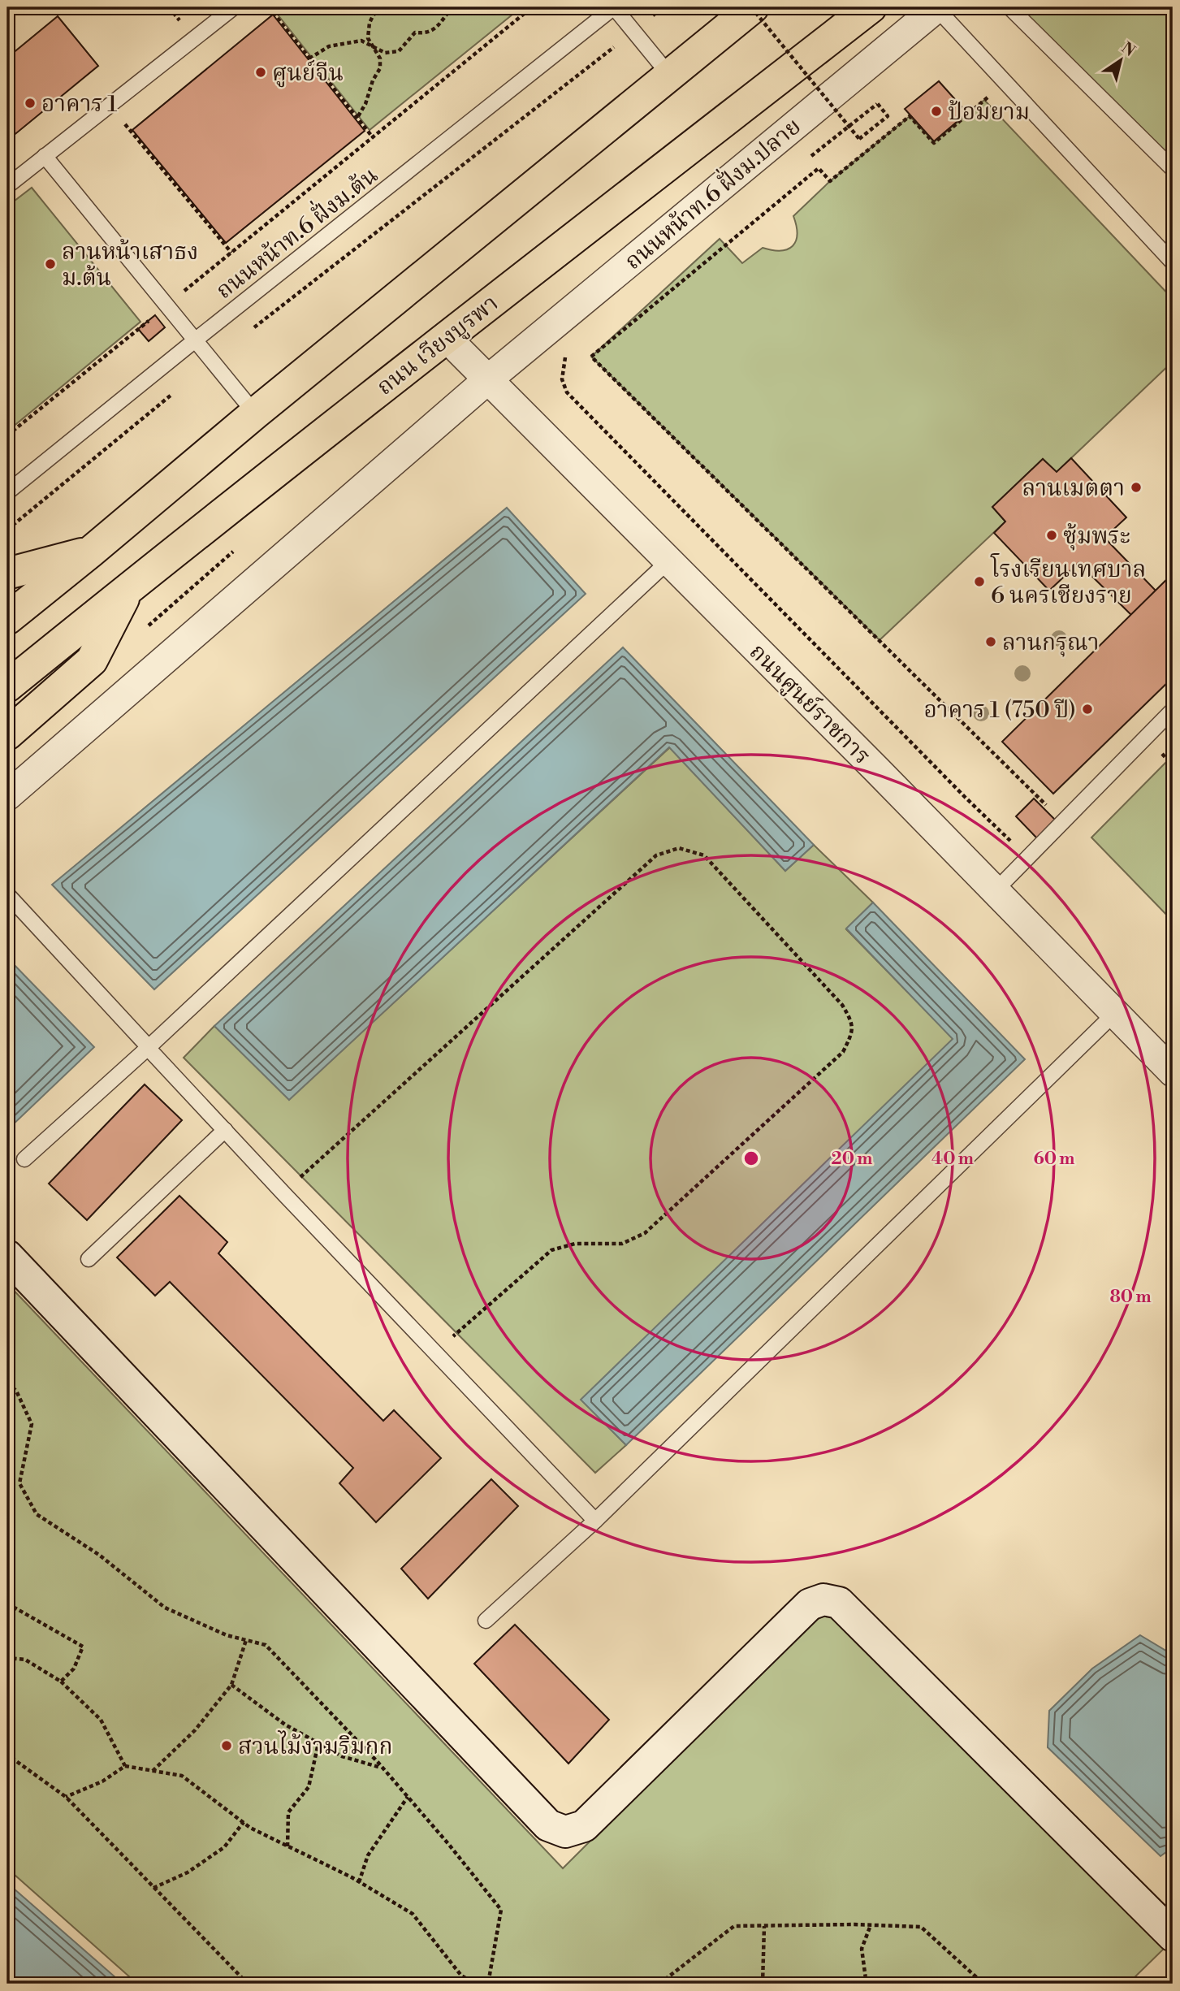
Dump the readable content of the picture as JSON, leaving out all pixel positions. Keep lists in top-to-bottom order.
{
  "streets": {
    "main road": ["ถนน เวียงบูรพา"],
    "street": ["ถนนหน้าท.6 ฝั่งม.ปลาย", "ถนนศูนย์ราชการ"],
    "lane": ["ถนนหน้าท.6 ฝั่งม.ต้น"]
  },
  "crossings": [
    ["ถนนหน้าท.6 ฝั่งม.ปลาย", "ถนนศูนย์ราชการ"],
    ["ถนน เวียงบูรพา", "ถนนศูนย์ราชการ"]
  ],
  "places": [
    "ศูนย์จีน",
    "อาคาร 1",
    "ป้อมยาม",
    "ลานหน้าเสาธง ม.ต้น",
    "ลานเมตตา",
    "ซุ้มพระ",
    "โรงเรียนเทศบาล 6 นครเชียงราย",
    "ลานกรุณา",
    "อาคาร 1 (750 ปี)",
    "สวนไม้งามริมกก"
  ],
  "north": "top right",
  "rings": [
    "20 m",
    "40 m",
    "60 m",
    "80 m"
  ]
}
